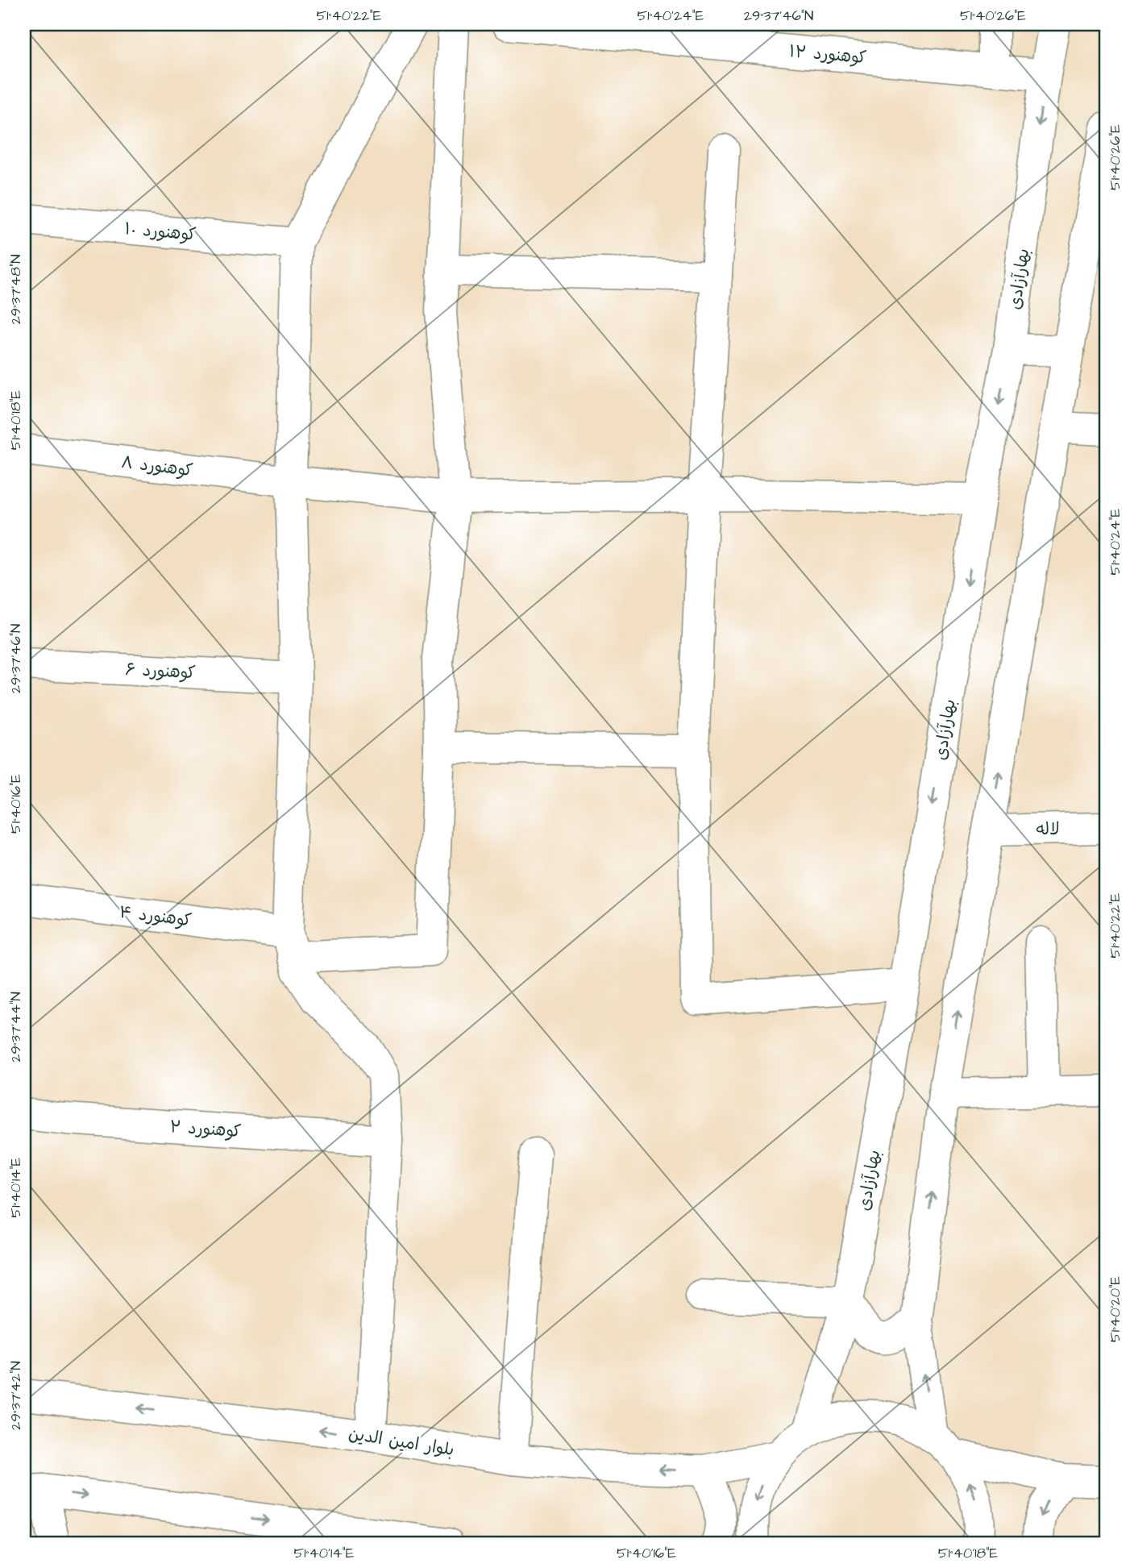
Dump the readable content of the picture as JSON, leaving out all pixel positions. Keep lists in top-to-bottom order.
{
  "streets": {
    "street": [
      "کوهنورد ۱۲",
      "کوهنورد ۱۰",
      "بهارآزادی",
      "کوهنورد ۸",
      "کوهنورد ۶",
      "لاله",
      "کوهنورد ۴",
      "کوهنورد ۲",
      "بلوار امین الدین"
    ]
  },
  "crossings": [
    ["کوهنورد ۱۲", "بهارآزادی"],
    ["بهارآزادی", "کوهنورد ۸"]
  ],
  "coordinates": [
    "51°40'22\"E",
    "51°40'24\"E",
    "29°37'46\"N",
    "51°40'26\"E",
    "29°37'48\"N",
    "51°40'18\"E",
    "51°40'16\"E",
    "29°37'44\"N",
    "51°40'14\"E",
    "51°40'20\"E",
    "29°37'42\"N"
  ]
}
